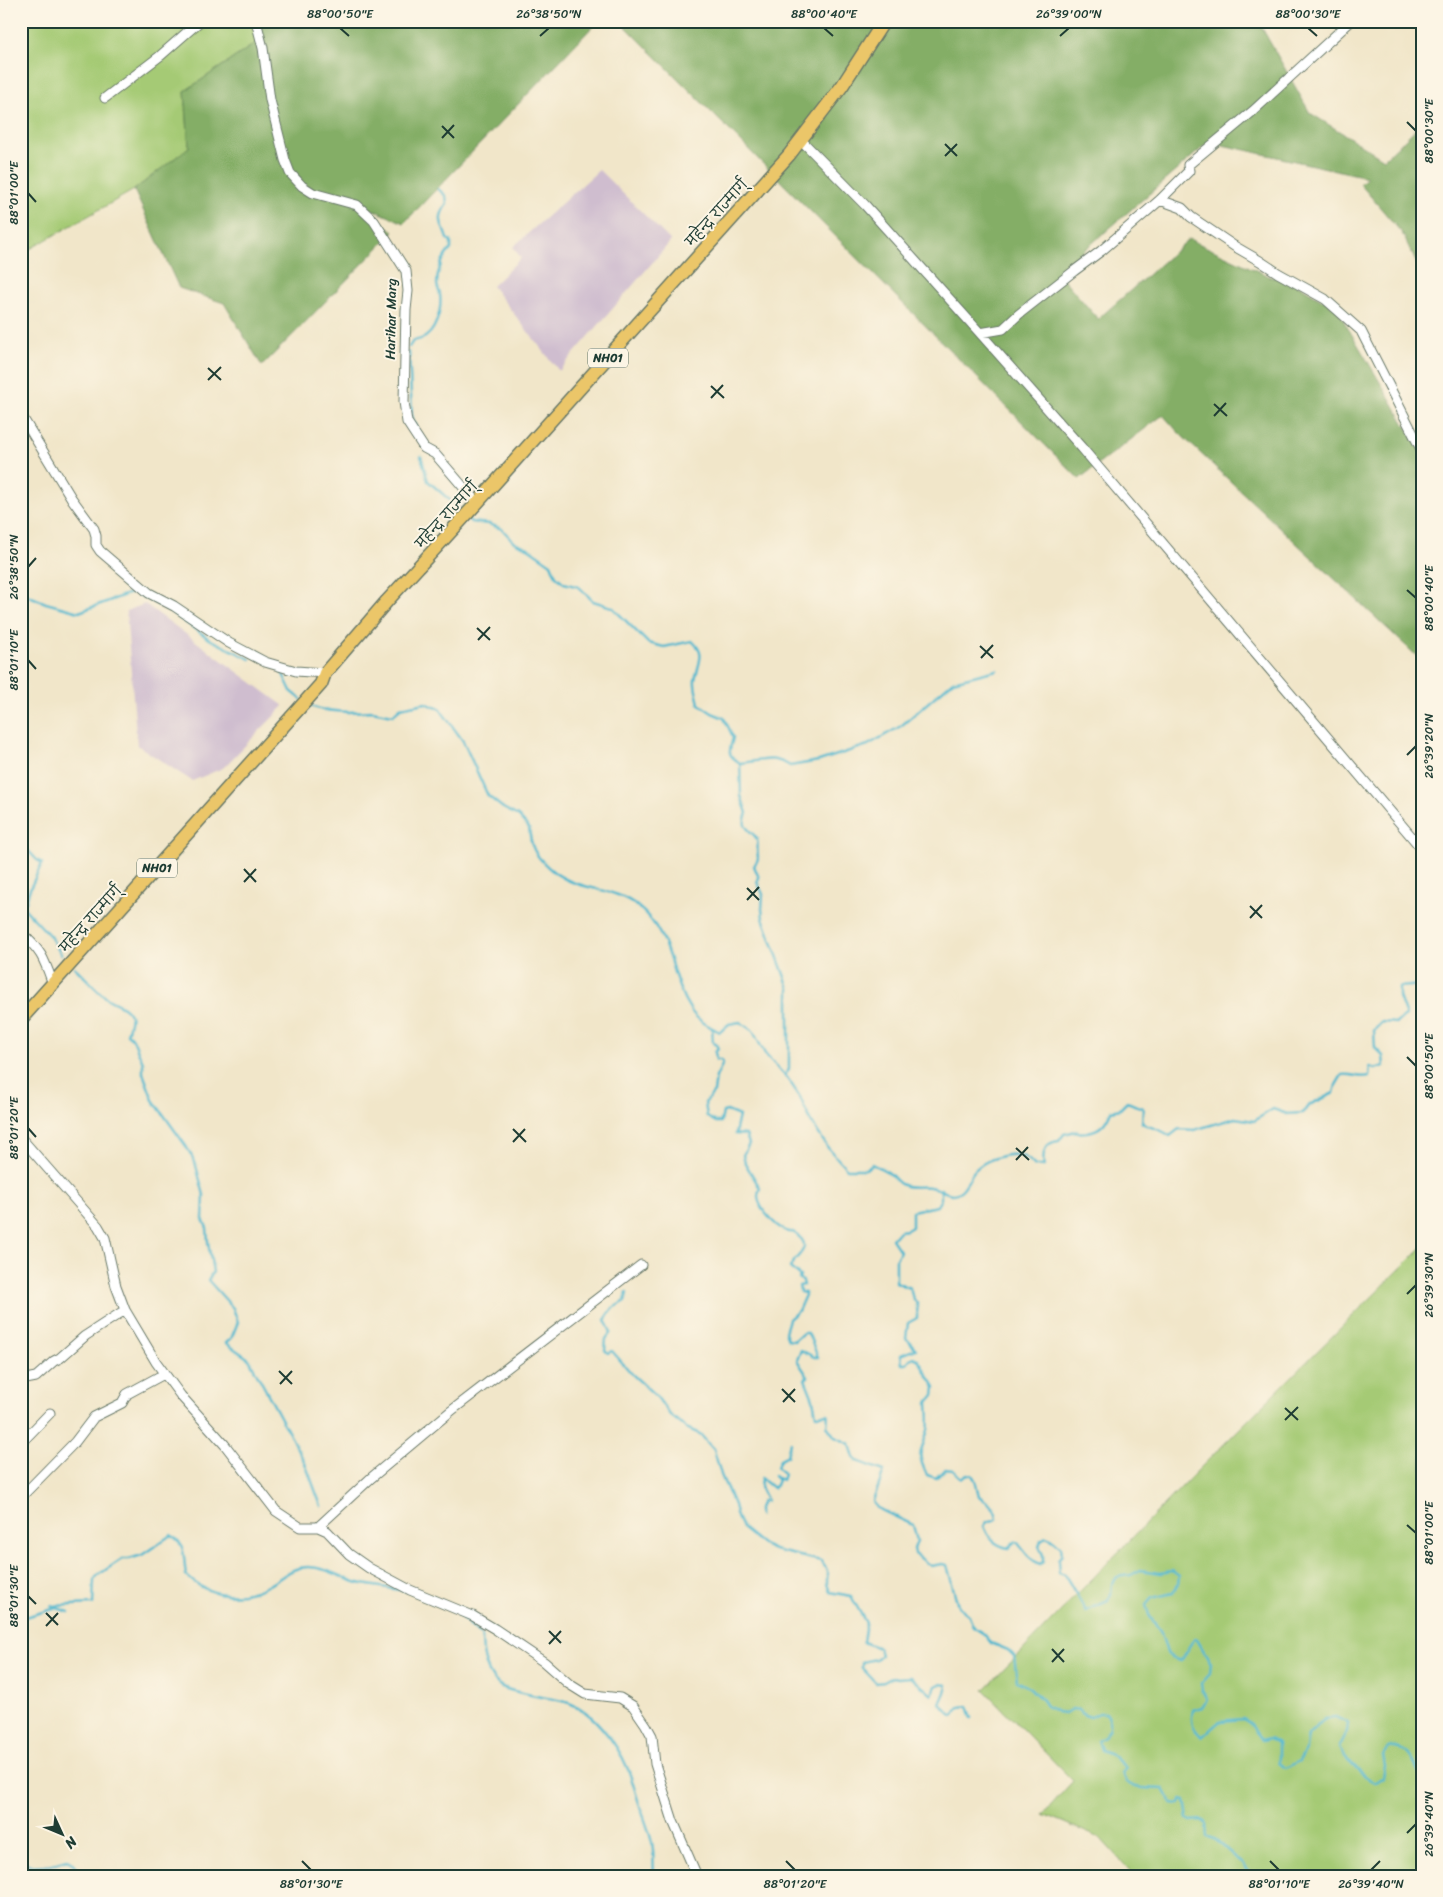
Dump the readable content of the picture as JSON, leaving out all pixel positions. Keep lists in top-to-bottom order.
{
  "streets": {
    "highway": ["महेन्द्र राज्मार्ग्", "NH01"],
    "street": ["Harihar Marg"]
  },
  "crossings": [
    ["महेन्द्र राज्मार्ग्", "Harihar Marg"]
  ],
  "north": "bottom right",
  "coordinates": [
    "88°00'50\"E",
    "26°38'50\"N",
    "88°00'40\"E",
    "26°39'00\"N",
    "88°00'30\"E",
    "88°01'00\"E",
    "88°01'10\"E",
    "26°39'20\"N",
    "88°01'20\"E",
    "26°39'30\"N",
    "88°01'30\"E",
    "26°39'40\"N"
  ]
}
